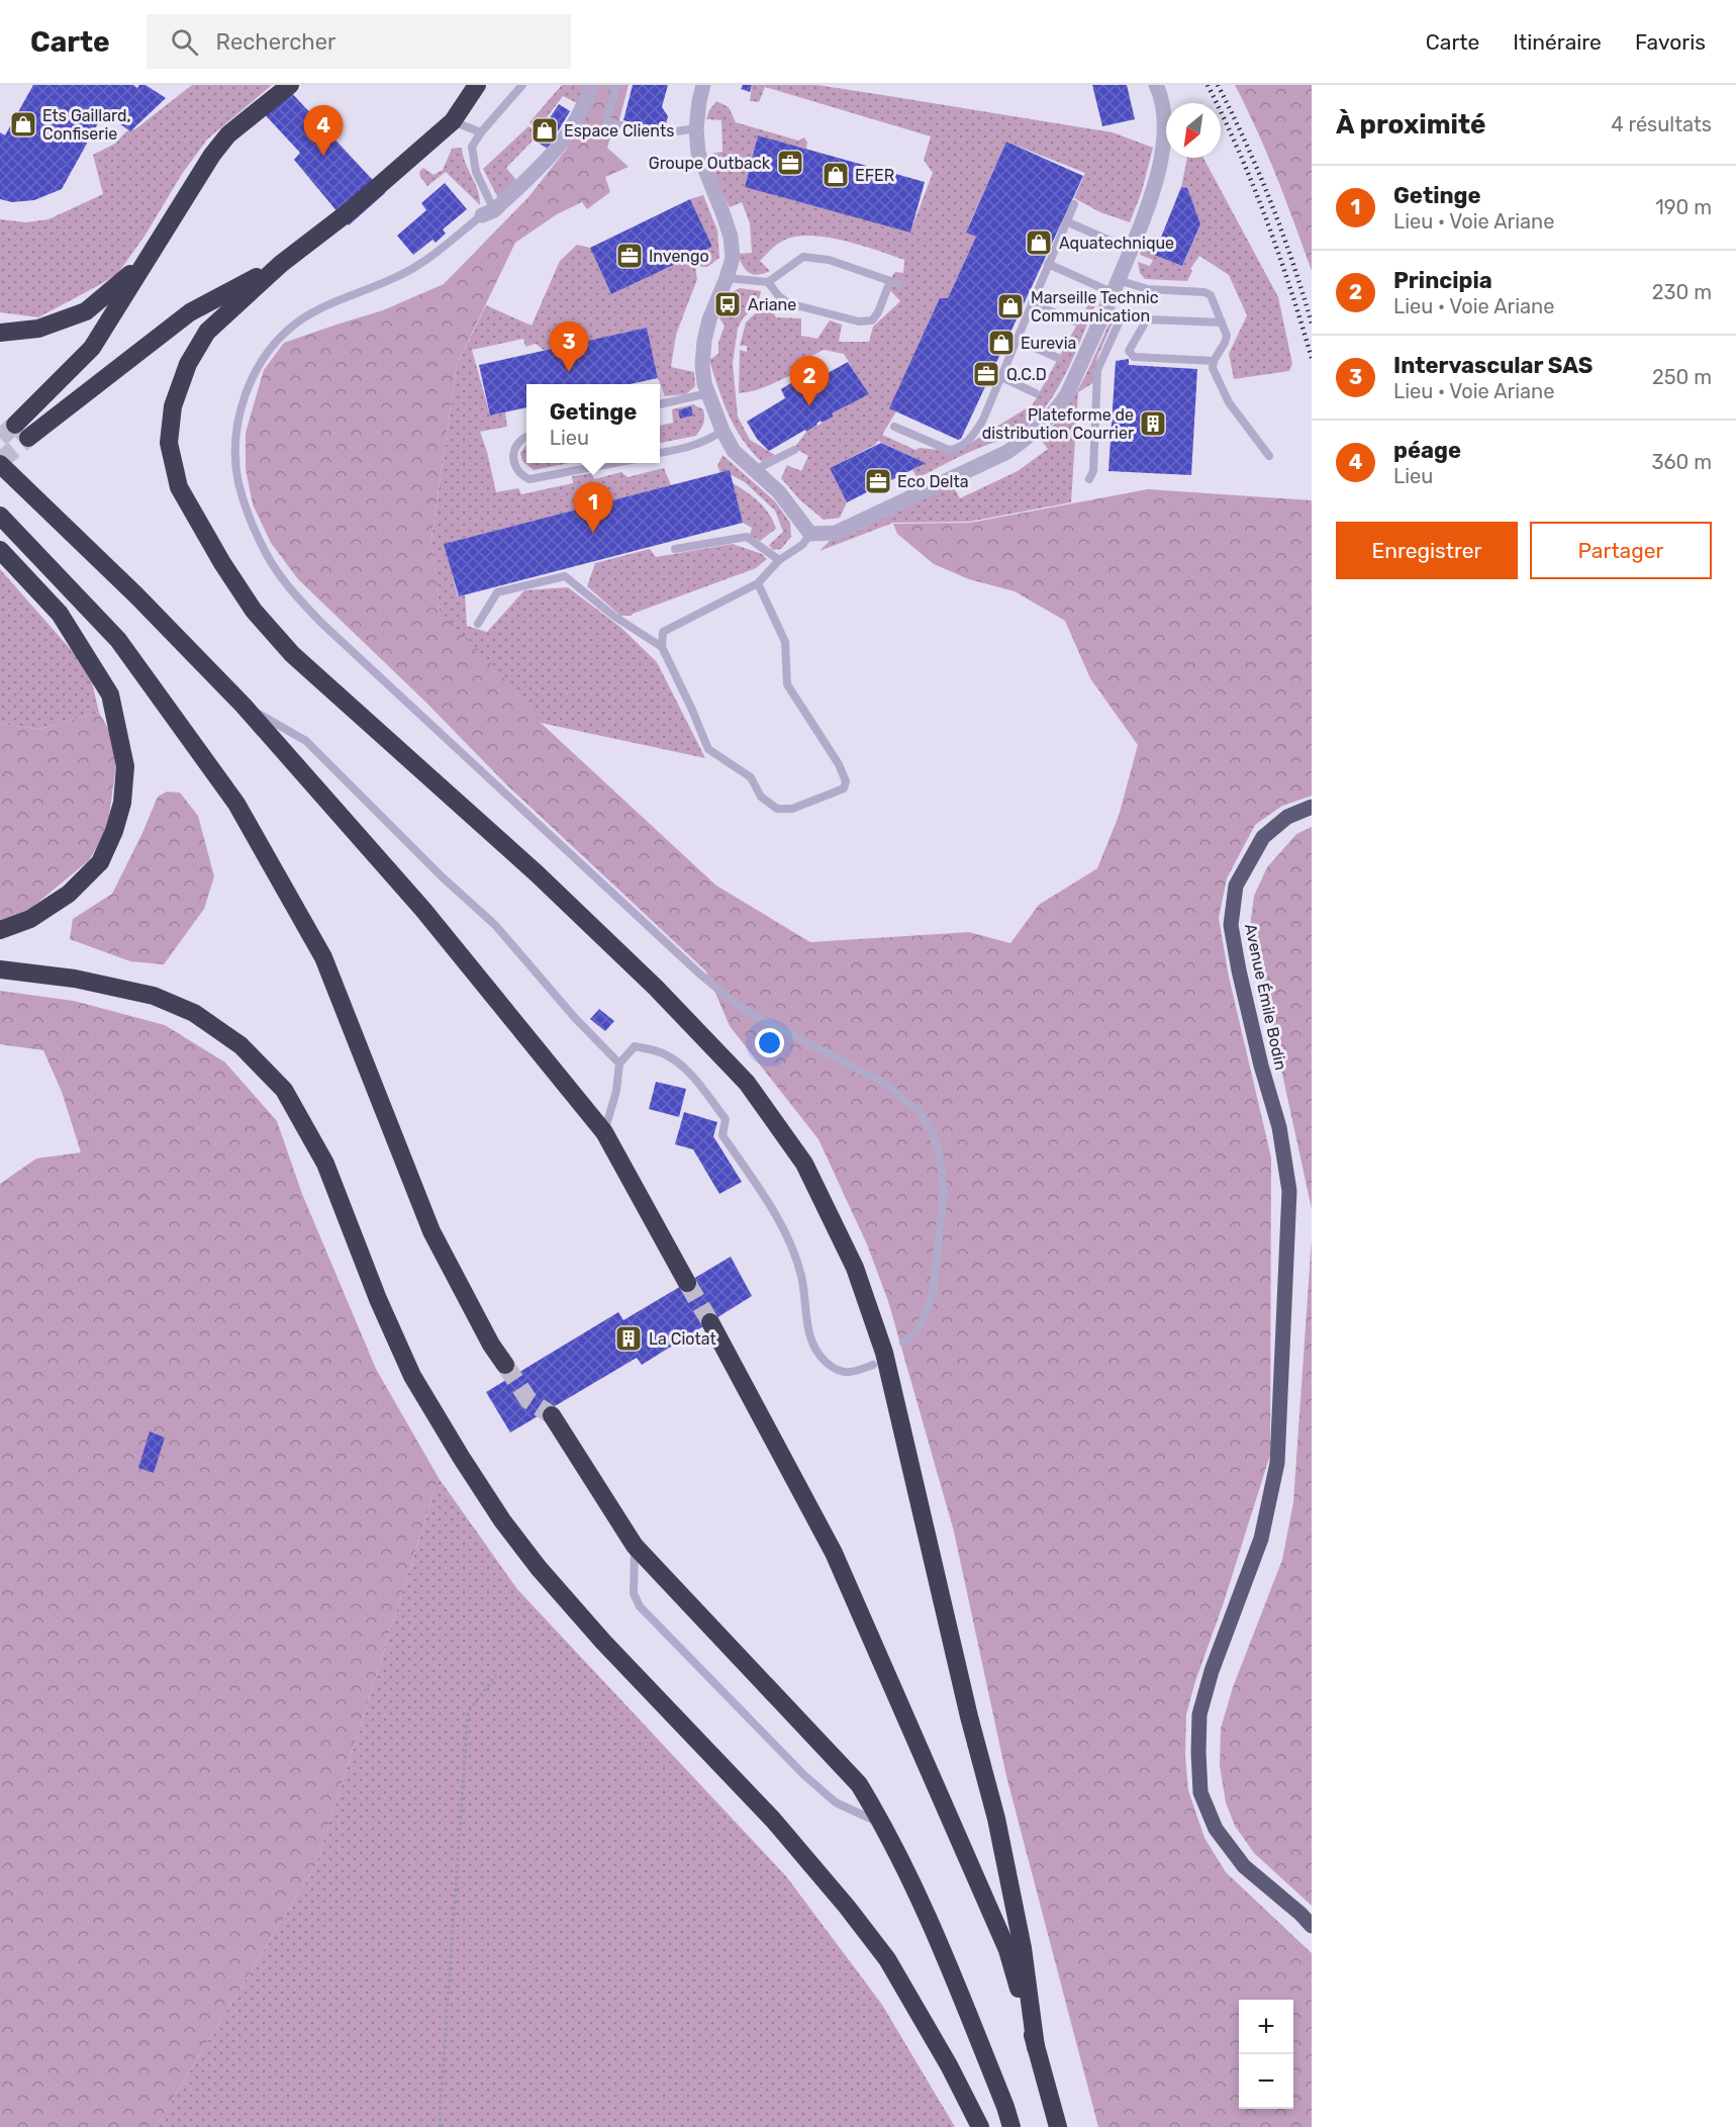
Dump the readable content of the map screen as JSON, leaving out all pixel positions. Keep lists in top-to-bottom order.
{
  "streets": {
    "main road": ["Avenue Émile Bodin"]
  },
  "places": {
    "shop": [
      "Ets Gaillard, Confiserie",
      "Espace Clients",
      "EFER",
      "Aquatechnique",
      "Marseille Technic Communication",
      "Eurevia"
    ],
    "office": [
      "Groupe Outback",
      "Invengo",
      "Q.C.D",
      "Eco Delta"
    ],
    "bus stop": ["Ariane"],
    "building": ["Plateforme de distribution Courrier", "La Ciotat"]
  },
  "north": "bottom left",
  "page": {
    "header": "Carte",
    "search": "Rechercher",
    "nav": ["Carte", "Itinéraire", "Favoris"],
    "heading": ["À proximité", "4 résultats"],
    "pins": [
      "4",
      "3",
      "2",
      "1"
    ],
    "list": [
      {
        "mark": "1",
        "name": "Getinge",
        "note": "Lieu · Voie Ariane",
        "value": "190 m"
      },
      {
        "mark": "2",
        "name": "Principia",
        "note": "Lieu · Voie Ariane",
        "value": "230 m"
      },
      {
        "mark": "3",
        "name": "Intervascular SAS",
        "note": "Lieu · Voie Ariane",
        "value": "250 m"
      },
      {
        "mark": "4",
        "name": "péage",
        "note": "Lieu",
        "value": "360 m"
      }
    ],
    "popup": ["Getinge", "Lieu"],
    "buttons": ["Enregistrer", "Partager"],
    "map_buttons": ["+", "−"]
  }
}
